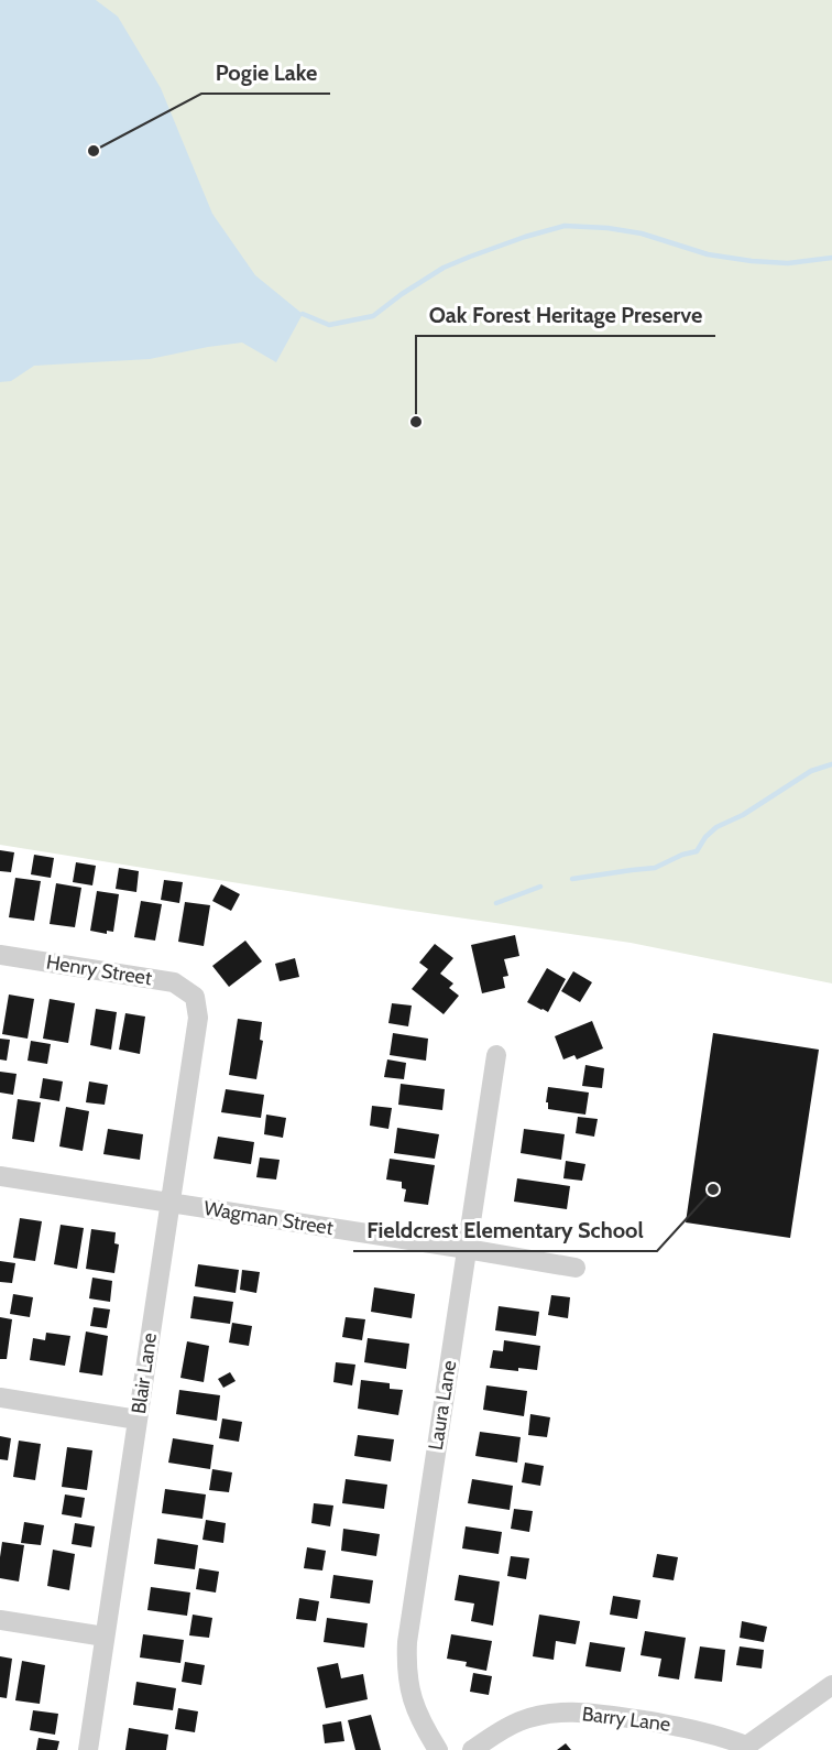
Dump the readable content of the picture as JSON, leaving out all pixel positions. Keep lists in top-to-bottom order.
{
  "streets": {
    "street": [
      "Henry Street",
      "Wagman Street",
      "Blair Lane",
      "Laura Lane",
      "Barry Lane"
    ]
  },
  "crossings": [
    ["Henry Street", "Blair Lane"],
    ["Wagman Street", "Blair Lane"],
    ["Wagman Street", "Laura Lane"]
  ],
  "places": ["Pogie Lake", "Oak Forest Heritage Preserve", "Fieldcrest Elementary School"]
}
